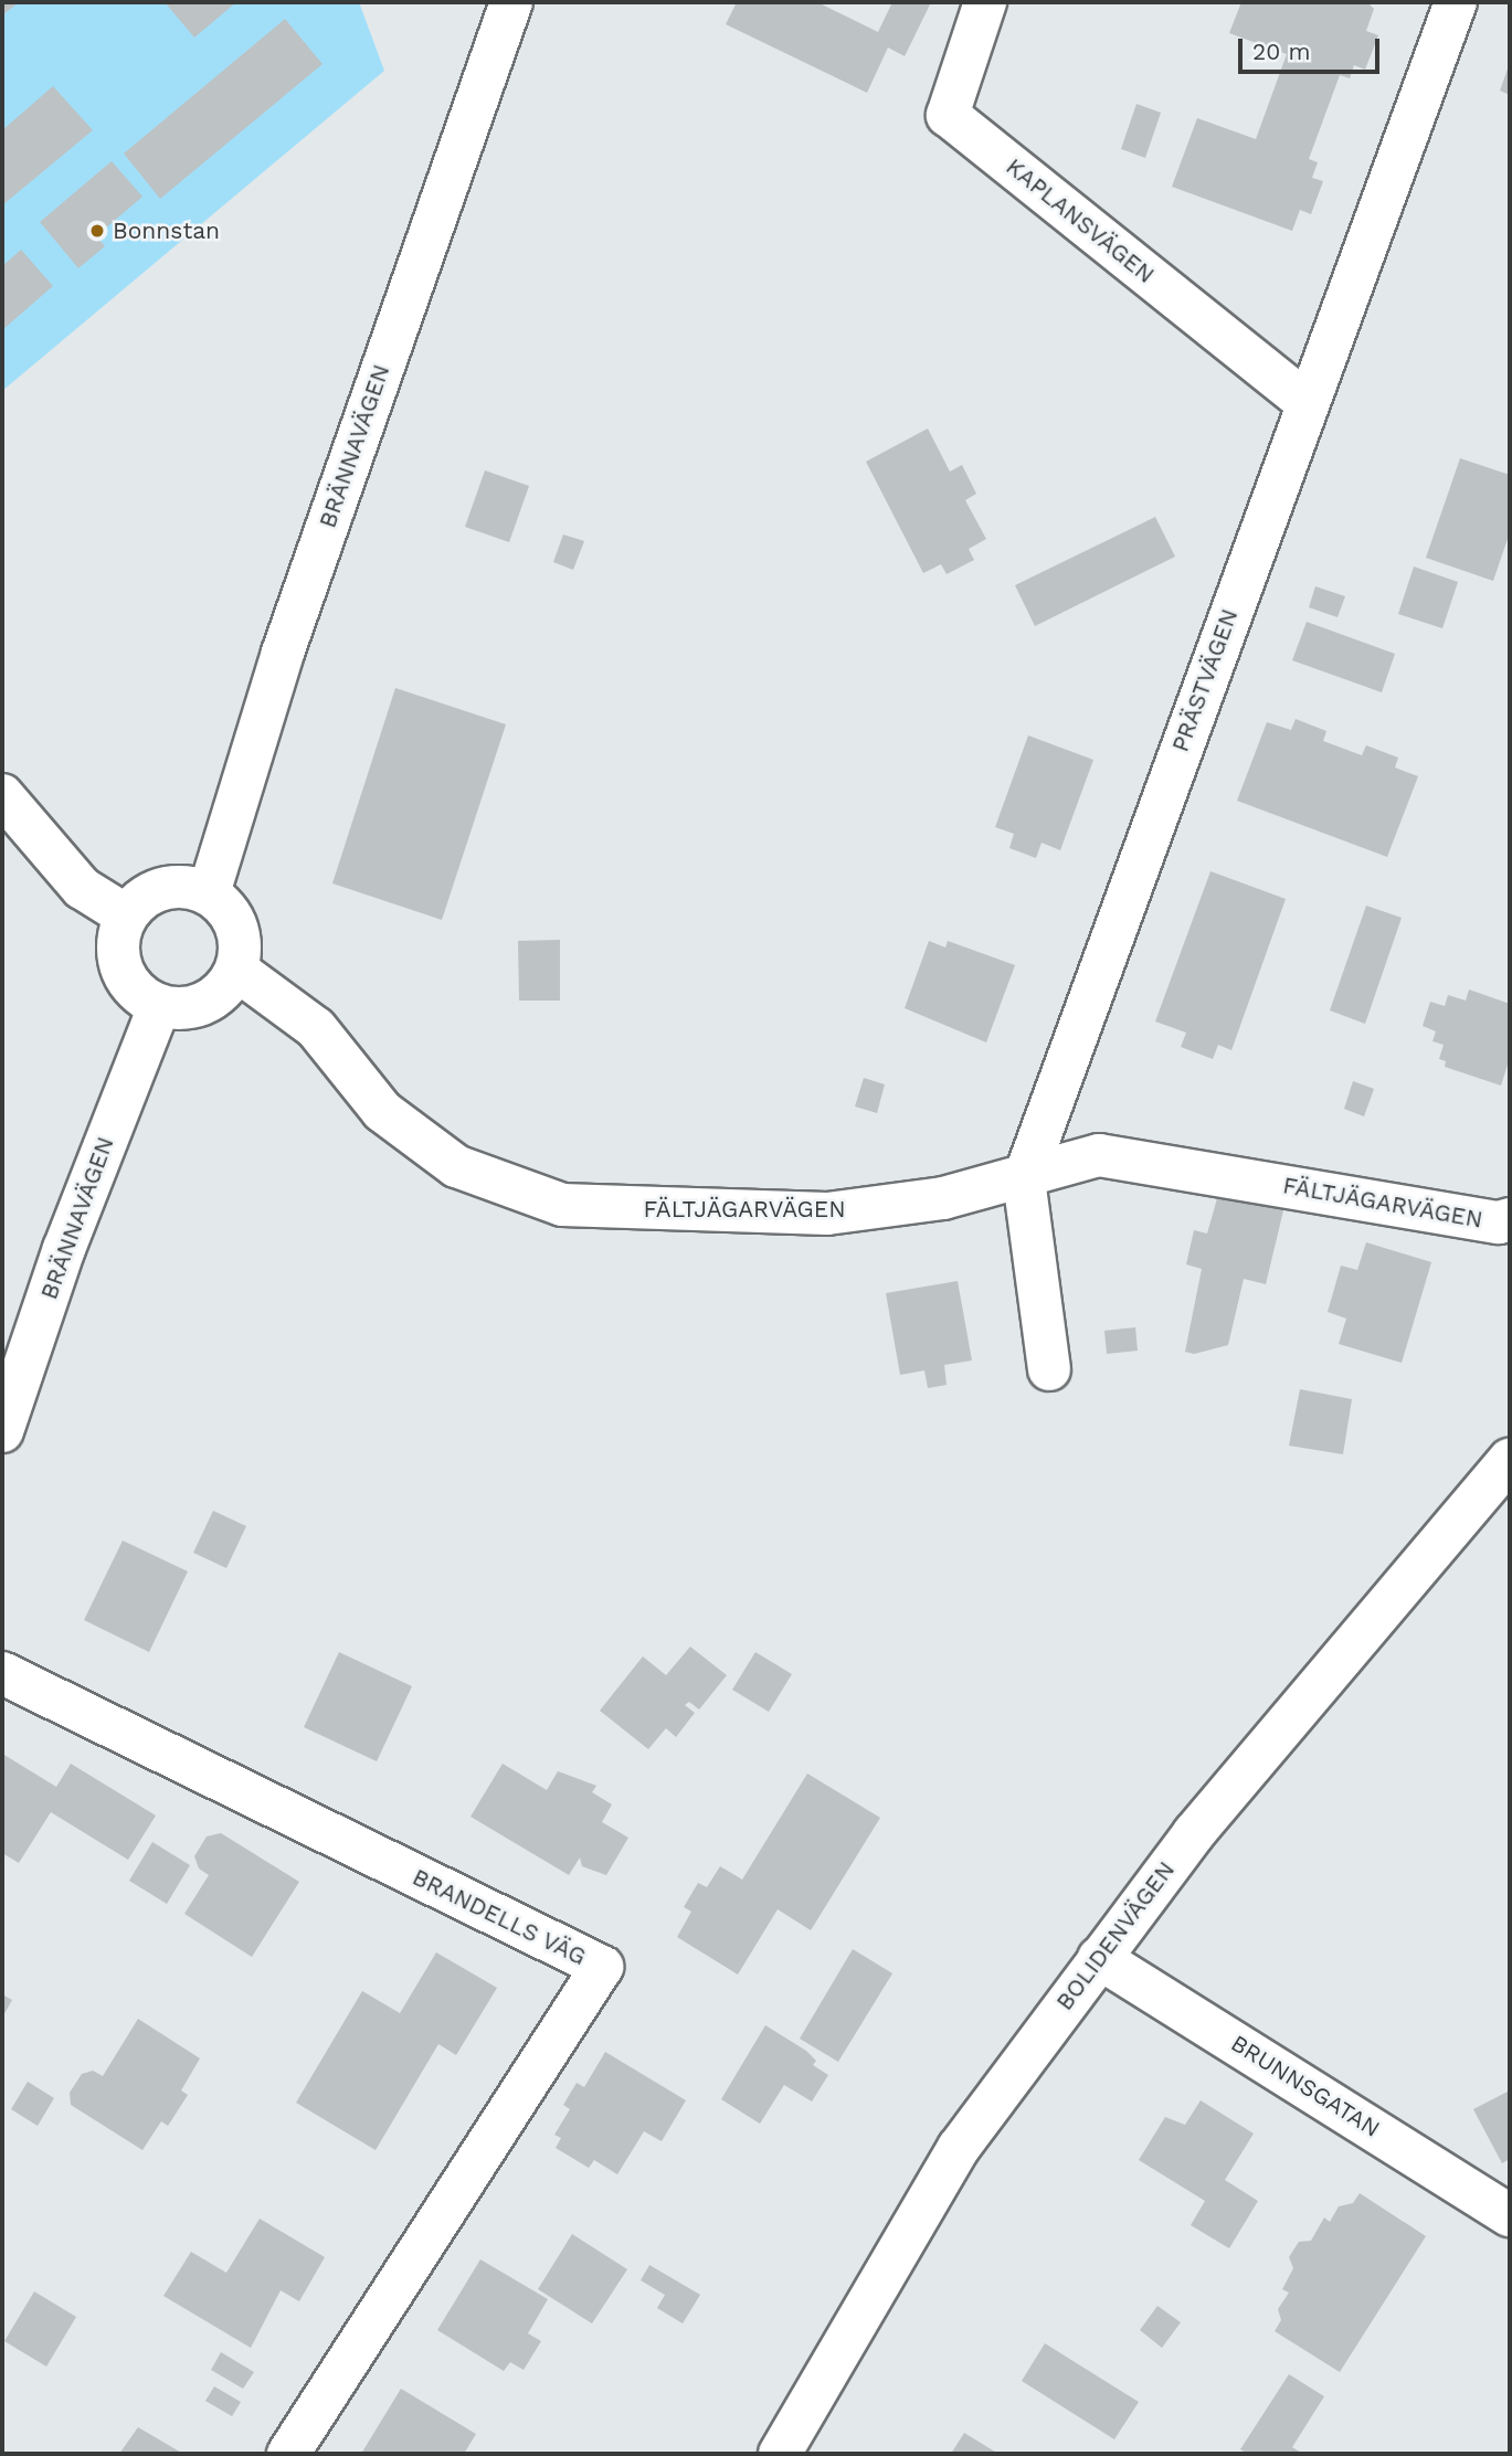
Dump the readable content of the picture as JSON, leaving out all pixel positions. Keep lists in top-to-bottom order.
{
  "streets": {
    "street": [
      "KAPLANSVÄGEN",
      "BRÄNNAVÄGEN",
      "PRÄSTVÄGEN",
      "FÄLTJÄGARVÄGEN",
      "BRANDELLS VÄG",
      "BOLIDENVÄGEN",
      "BRUNNSGATAN"
    ]
  },
  "crossings": [
    ["KAPLANSVÄGEN", "PRÄSTVÄGEN"],
    ["BRÄNNAVÄGEN", "FÄLTJÄGARVÄGEN"],
    ["PRÄSTVÄGEN", "FÄLTJÄGARVÄGEN"],
    ["BOLIDENVÄGEN", "BRUNNSGATAN"]
  ],
  "places": ["Bonnstan"],
  "scale_bar": "20 m"
}
